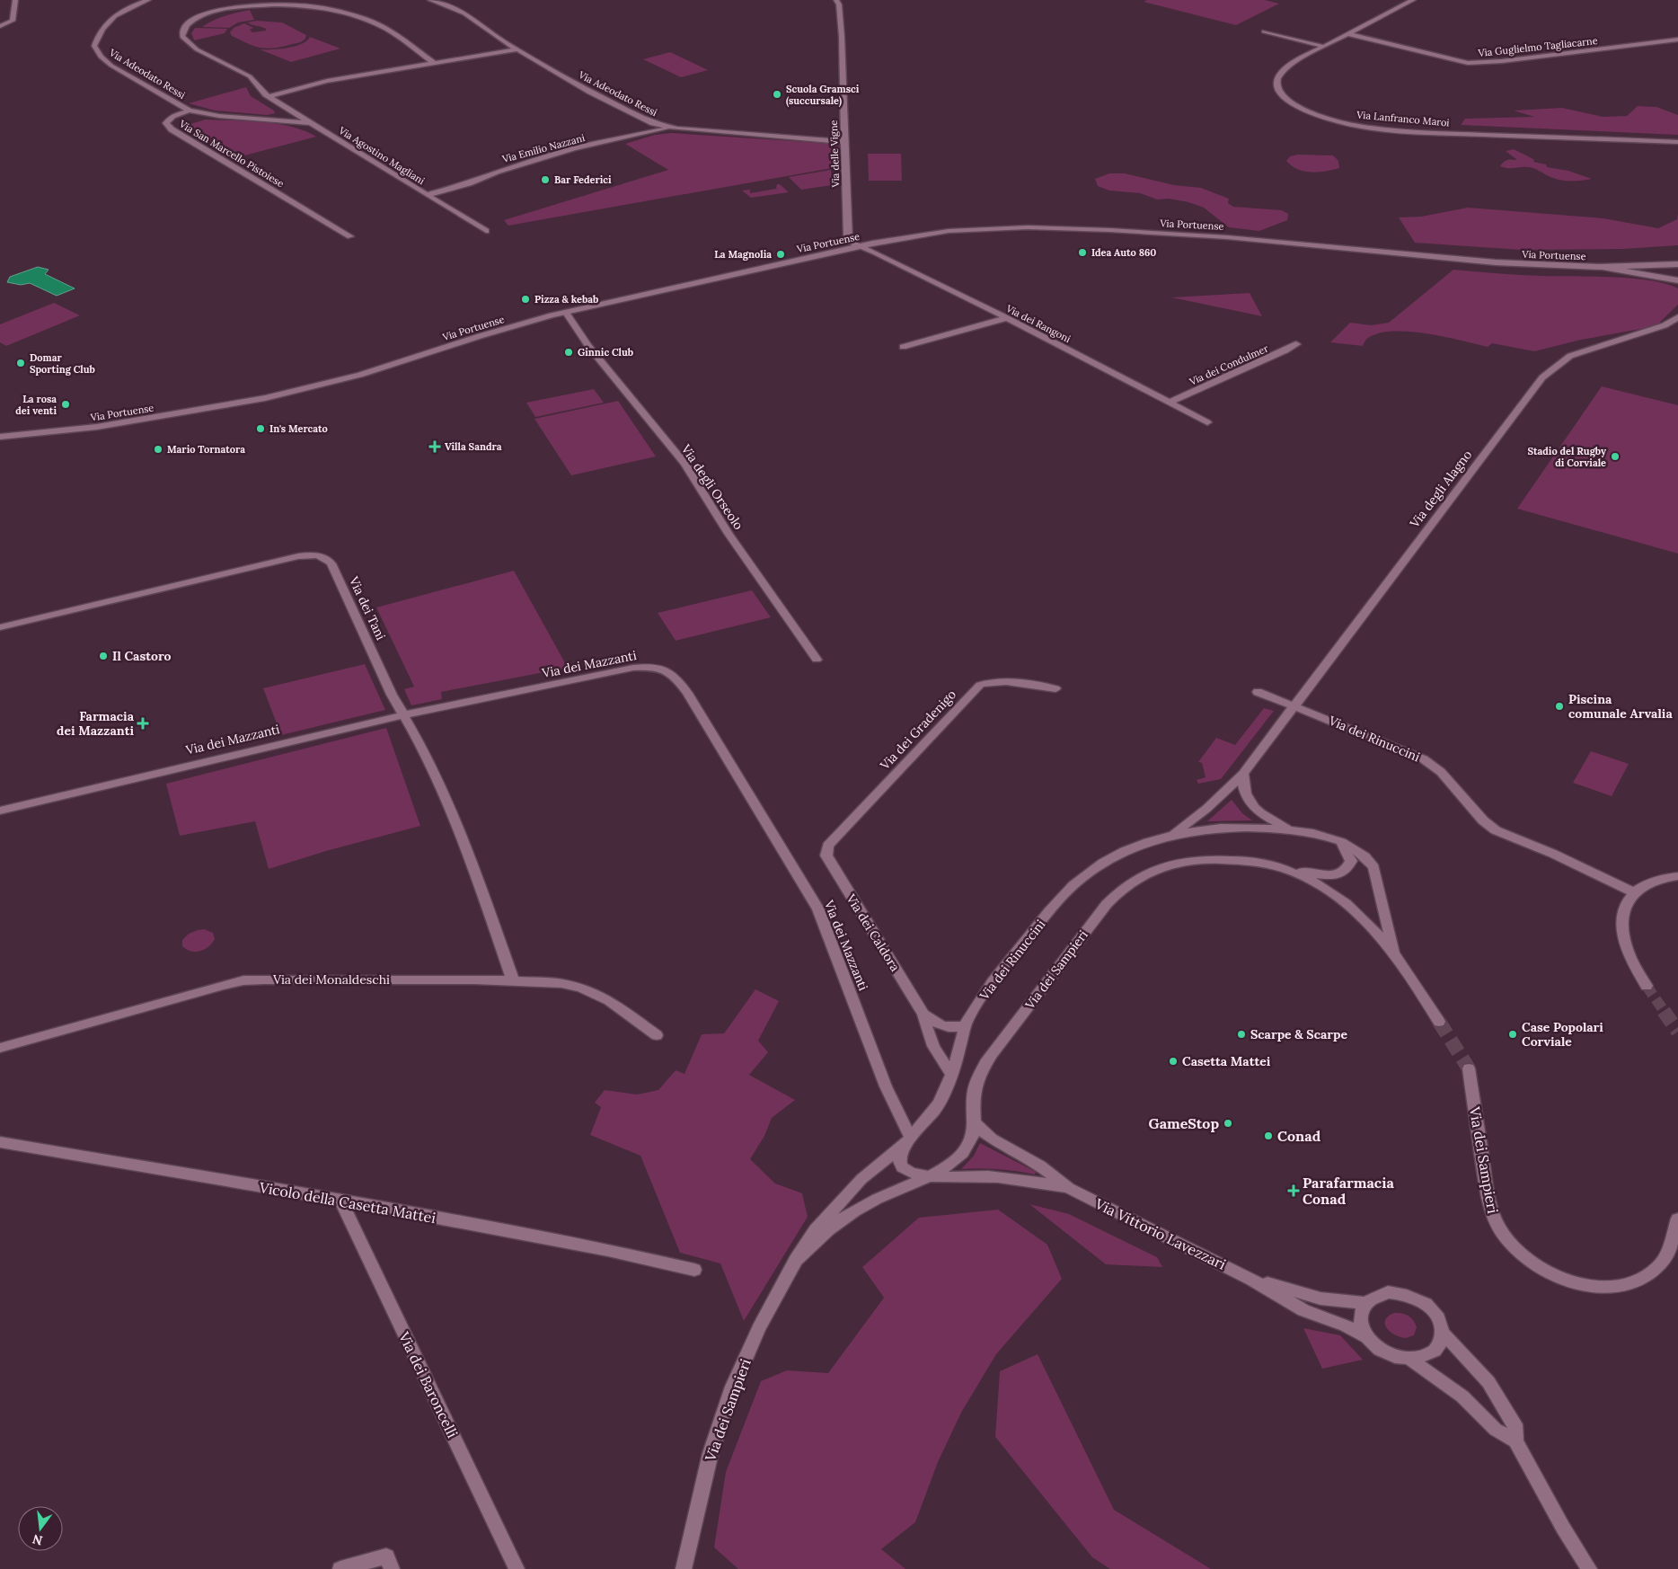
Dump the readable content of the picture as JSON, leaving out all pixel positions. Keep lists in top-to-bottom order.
{
  "streets": {
    "street": [
      "Via Guglielmo Tagliacarne",
      "Via Adeodato Ressi",
      "Via Lanfranco Maroi",
      "Via Emilio Nazzani",
      "Via San Marcello Pistoiese",
      "Via delle Vigne",
      "Via Agostino Magliani",
      "Via Portuense",
      "Via dei Rangoni",
      "Via dei Condulmer",
      "Via degli Orseolo",
      "Via degli Alagno",
      "Via dei Tani",
      "Via dei Mazzanti",
      "Via dei Gradenigo",
      "Via dei Rinuccini",
      "Via dei Caldora",
      "Via dei Sampieri",
      "Via dei Monaldeschi",
      "Vicolo della Casetta Mattei",
      "Via Vittorio Lavezzari",
      "Via dei Baroncelli"
    ]
  },
  "crossings": [
    ["Via Guglielmo Tagliacarne", "Via Lanfranco Maroi"],
    ["Via Adeodato Ressi", "Via Emilio Nazzani"],
    ["Via Adeodato Ressi", "Via San Marcello Pistoiese"],
    ["Via Adeodato Ressi", "Via delle Vigne"],
    ["Via Emilio Nazzani", "Via Agostino Magliani"],
    ["Via San Marcello Pistoiese", "Via Agostino Magliani"],
    ["Via delle Vigne", "Via Portuense"],
    ["Via delle Vigne", "Via dei Rangoni"],
    ["Via Portuense", "Via dei Rangoni"],
    ["Via Portuense", "Via degli Orseolo"],
    ["Via dei Rangoni", "Via dei Condulmer"],
    ["Via degli Alagno", "Via dei Rinuccini"],
    ["Via dei Tani", "Via dei Mazzanti"],
    ["Via dei Tani", "Via dei Monaldeschi"],
    ["Via dei Mazzanti", "Via dei Rinuccini"],
    ["Via dei Mazzanti", "Via dei Sampieri"],
    ["Via dei Mazzanti", "Via Vittorio Lavezzari"],
    ["Via dei Gradenigo", "Via dei Caldora"],
    ["Via dei Rinuccini", "Via dei Caldora"],
    ["Via dei Rinuccini", "Via dei Sampieri"],
    ["Via dei Rinuccini", "Via Vittorio Lavezzari"],
    ["Via dei Sampieri", "Via Vittorio Lavezzari"],
    ["Vicolo della Casetta Mattei", "Via dei Baroncelli"]
  ],
  "places": {
    "other": [
      "Scuola Gramsci (succursale)",
      "Bar Federici",
      "Idea Auto 860",
      "La Magnolia",
      "Pizza & kebab",
      "Ginnic Club",
      "Domar Sporting Club",
      "La rosa dei venti",
      "In's Mercato",
      "Mario Tornatora",
      "Stadio del Rugby di Corviale",
      "Il Castoro",
      "Piscina comunale Arvalia",
      "Scarpe & Scarpe",
      "Case Popolari Corviale",
      "Casetta Mattei",
      "GameStop",
      "Conad"
    ],
    "health": ["Villa Sandra", "Farmacia dei Mazzanti", "Parafarmacia Conad"]
  },
  "north": "bottom"
}
